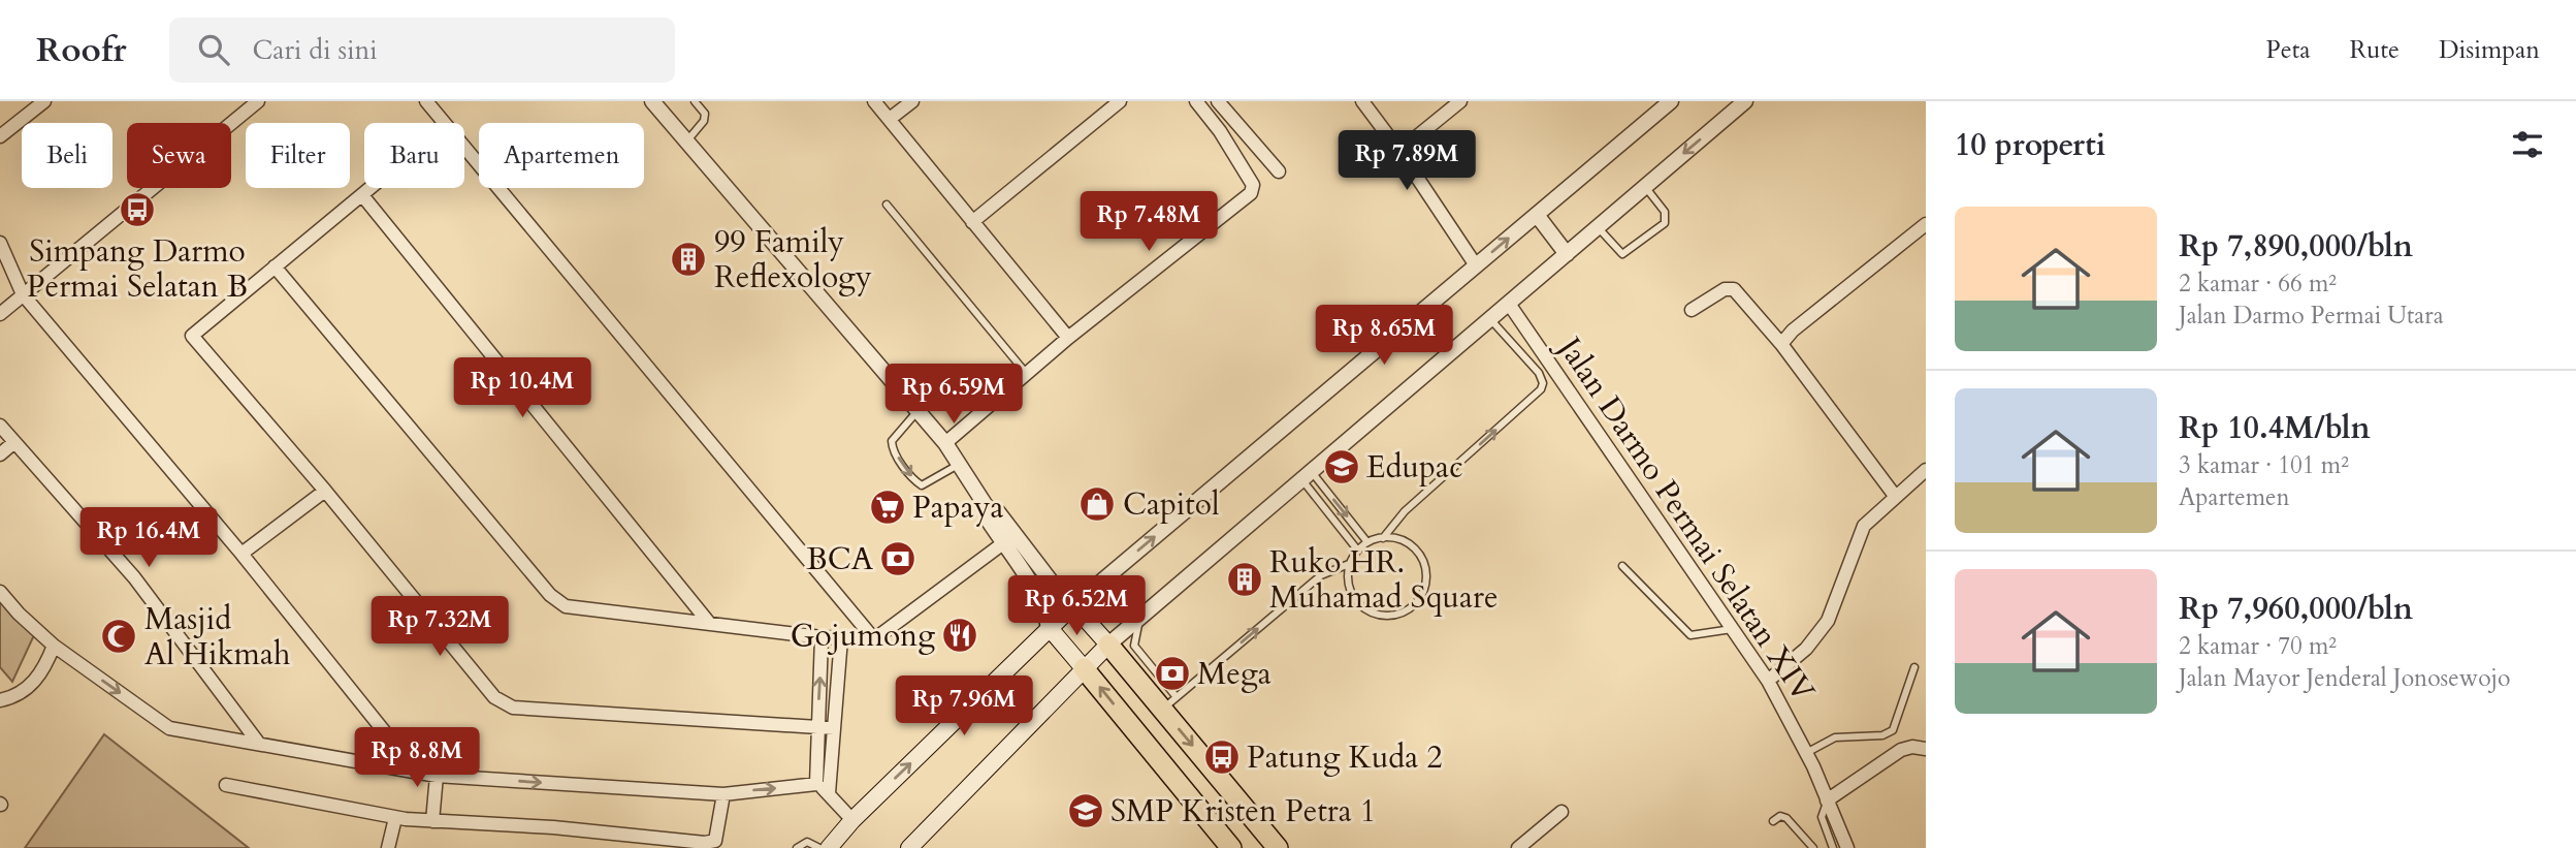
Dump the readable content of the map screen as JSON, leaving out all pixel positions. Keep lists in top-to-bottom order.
{
  "streets": {
    "street": ["Jalan Darmo Permai Selatan XIV"]
  },
  "places": {
    "bus stop": ["Simpang Darmo Permai Selatan B", "Patung Kuda 2"],
    "building": ["99 Family Reflexology", "Ruko HR. Muhamad Square"],
    "school or university": ["Edupac", "SMP Kristen Petra 1"],
    "shop": ["Capitol"],
    "supermarket": ["Papaya"],
    "bank": ["BCA", "Mega"],
    "restaurant": ["Gojumong"],
    "mosque": ["Masjid Al Hikmah"]
  },
  "page": {
    "header": "Roofr",
    "search": "Cari di sini",
    "nav": ["Peta", "Rute", "Disimpan"],
    "heading": "10 properti",
    "chip": [
      "Beli",
      "Sewa",
      "Filter",
      "Baru",
      "Apartemen"
    ],
    "price": [
      "Rp 7.89M",
      "Rp 7.48M",
      "Rp 8.65M",
      "Rp 10.4M",
      "Rp 6.59M",
      "Rp 16.4M",
      "Rp 6.52M",
      "Rp 7.32M",
      "Rp 7.96M",
      "Rp 8.8M"
    ],
    "list": [
      {
        "name": "Rp 7,890,000/bln",
        "note": "2 kamar · 66 m² · Jalan Darmo Permai Utara"
      },
      {
        "name": "Rp 10.4M/bln",
        "note": "3 kamar · 101 m² · Apartemen"
      },
      {
        "name": "Rp 7,960,000/bln",
        "note": "2 kamar · 70 m² · Jalan Mayor Jenderal Jonosewojo"
      }
    ]
  }
}
